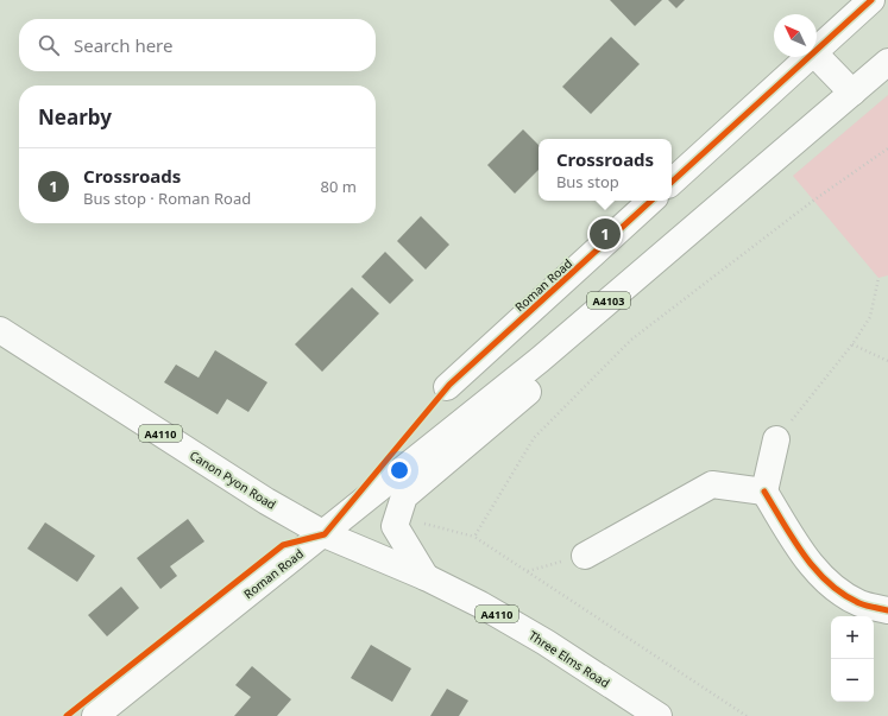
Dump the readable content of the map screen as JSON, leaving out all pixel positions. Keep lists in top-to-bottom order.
{
  "streets": {
    "main road": [
      "Roman Road",
      "A4103",
      "A4110",
      "Canon Pyon Road",
      "Three Elms Road"
    ]
  },
  "crossings": [
    ["Roman Road", "Canon Pyon Road"],
    ["Roman Road", "Three Elms Road"],
    ["Canon Pyon Road", "Three Elms Road"]
  ],
  "north": "top left",
  "page": {
    "search": "Search here",
    "heading": "Nearby",
    "popup": ["Crossroads", "Bus stop"],
    "list": [
      {
        "mark": "1",
        "name": "Crossroads",
        "note": "Bus stop · Roman Road",
        "value": "80 m"
      }
    ],
    "pins": "1",
    "map_buttons": ["+", "−"]
  }
}
